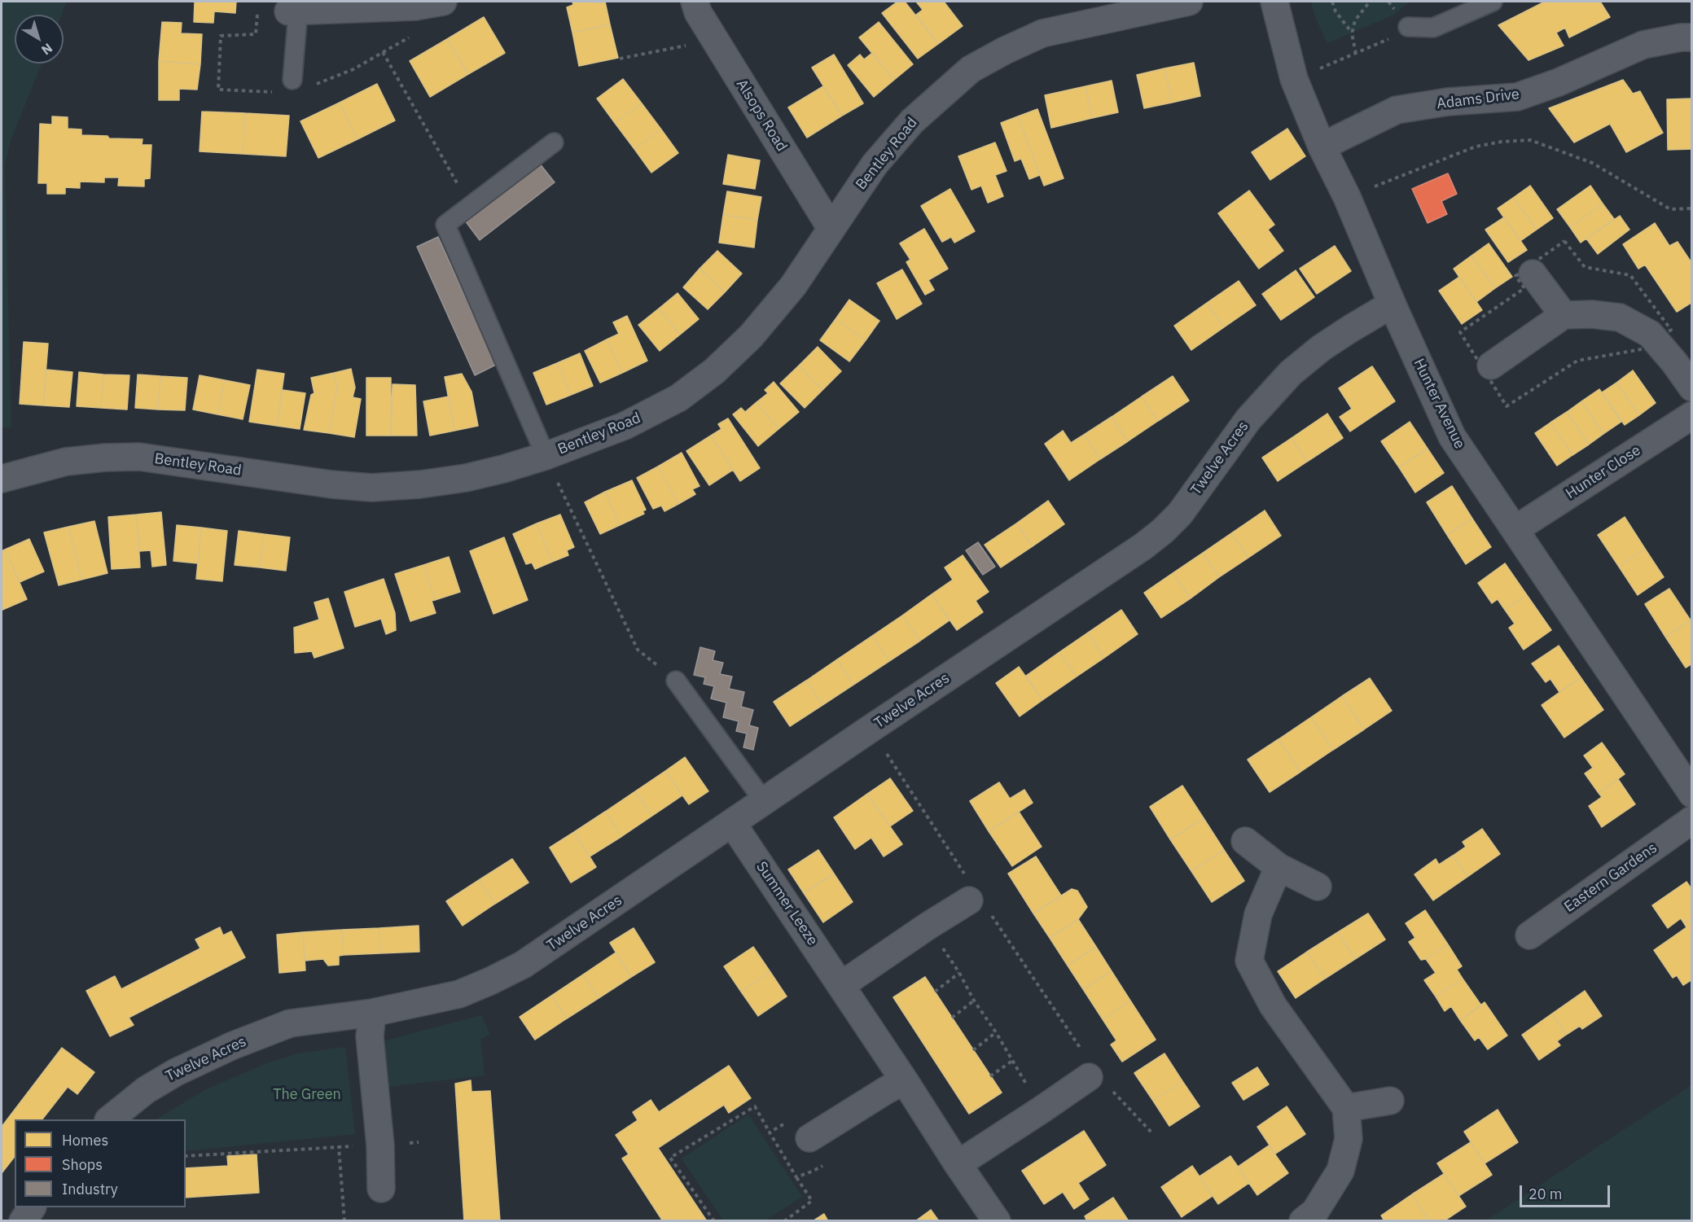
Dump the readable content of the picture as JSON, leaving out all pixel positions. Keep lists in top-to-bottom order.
{
  "streets": {
    "street": [
      "Adams Drive",
      "Alsops Road",
      "Bentley Road",
      "Hunter Avenue",
      "Twelve Acres",
      "Hunter Close",
      "Eastern Gardens",
      "Summer Leeze"
    ]
  },
  "crossings": [
    ["Adams Drive", "Hunter Avenue"],
    ["Alsops Road", "Bentley Road"],
    ["Hunter Avenue", "Twelve Acres"],
    ["Hunter Avenue", "Hunter Close"],
    ["Twelve Acres", "Summer Leeze"]
  ],
  "parks": ["The Green"],
  "legend": ["Homes", "Shops", "Industry"],
  "scale_bar": "20 m",
  "north": "bottom right"
}
